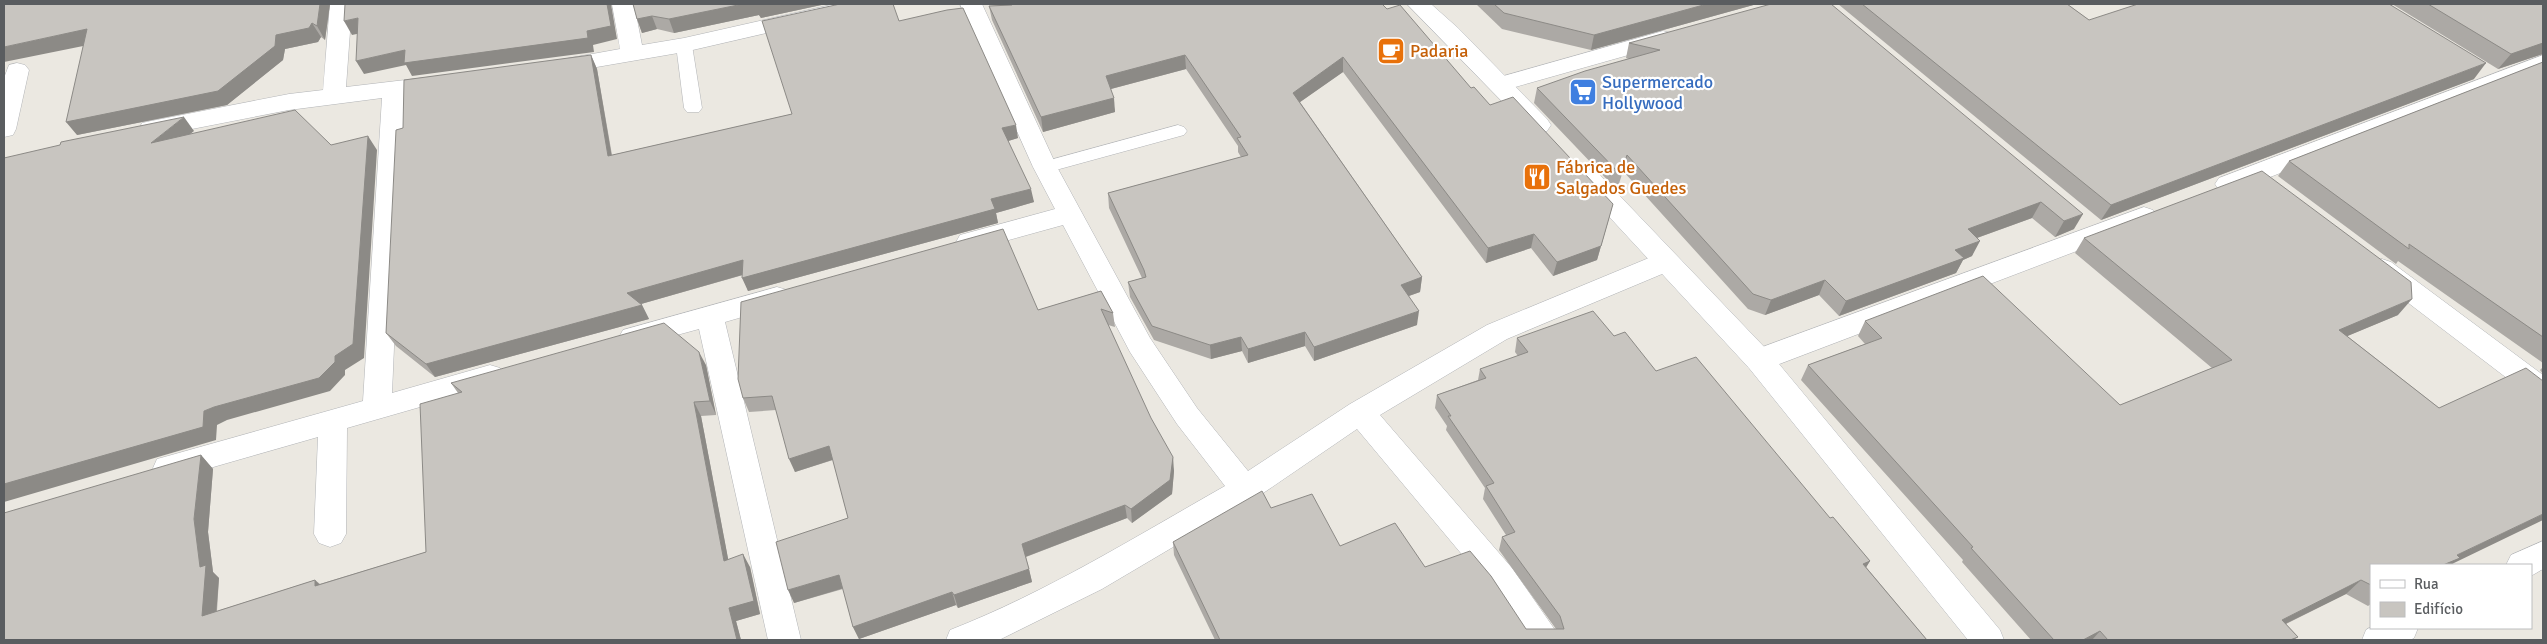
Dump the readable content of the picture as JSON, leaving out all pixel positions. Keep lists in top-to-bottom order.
{
  "places": {
    "cafe": ["Padaria"],
    "supermarket": ["Supermercado Hollywood"],
    "restaurant": ["Fábrica de Salgados Guedes"]
  },
  "legend": ["Rua", "Edifício"]
}
